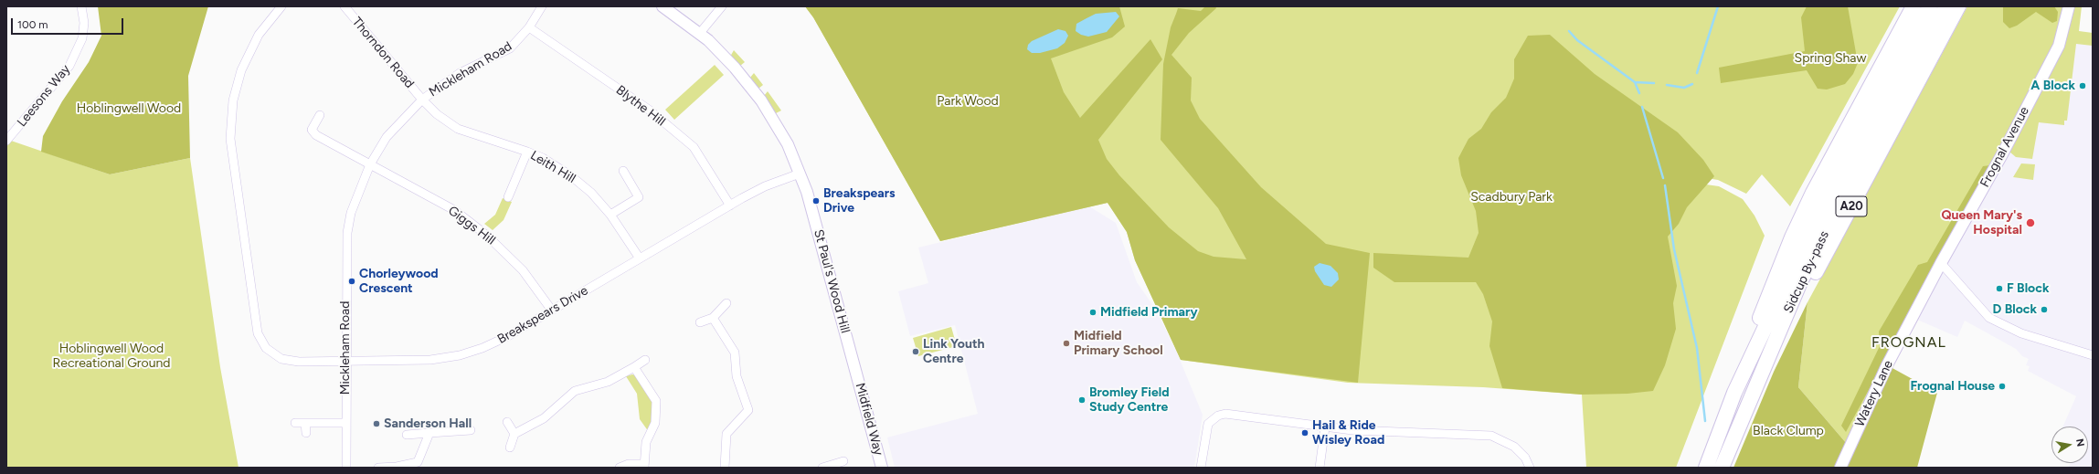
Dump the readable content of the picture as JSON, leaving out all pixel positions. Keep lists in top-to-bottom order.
{
  "streets": {
    "highway": ["A20", "Sidcup By-pass"],
    "street": [
      "Thorndon Road",
      "Mickleham Road",
      "Leesons Way",
      "Blythe Hill",
      "Frognal Avenue",
      "Leith Hill",
      "Giggs Hill",
      "St Paul's Wood Hill",
      "Breakspears Drive",
      "Watery Lane",
      "Midfield Way"
    ]
  },
  "crossings": [
    ["Thorndon Road", "Mickleham Road"],
    ["Thorndon Road", "Leith Hill"],
    ["Mickleham Road", "Blythe Hill"],
    ["Mickleham Road", "Leith Hill"],
    ["Mickleham Road", "Giggs Hill"],
    ["Mickleham Road", "Breakspears Drive"],
    ["Blythe Hill", "Breakspears Drive"],
    ["Frognal Avenue", "Watery Lane"],
    ["Leith Hill", "Breakspears Drive"],
    ["A20", "Sidcup By-pass"],
    ["Giggs Hill", "Breakspears Drive"],
    ["St Paul's Wood Hill", "Breakspears Drive"],
    ["St Paul's Wood Hill", "Midfield Way"]
  ],
  "districts": ["FROGNAL"],
  "parks": [
    "Spring Shaw",
    "Park Wood",
    "Hoblingwell Wood",
    "Scadbury Park",
    "Hoblingwell Wood Recreational Ground",
    "Black Clump"
  ],
  "places": [
    "A Block",
    "Breakspears Drive",
    "Queen Mary's Hospital",
    "Chorleywood Crescent",
    "F Block",
    "D Block",
    "Midfield Primary",
    "Midfield Primary School",
    "Link Youth Centre",
    "Frognal House",
    "Bromley Field Study Centre",
    "Sanderson Hall",
    "Hail & Ride Wisley Road"
  ],
  "scale_bar": "100 m",
  "north": "right"
}
